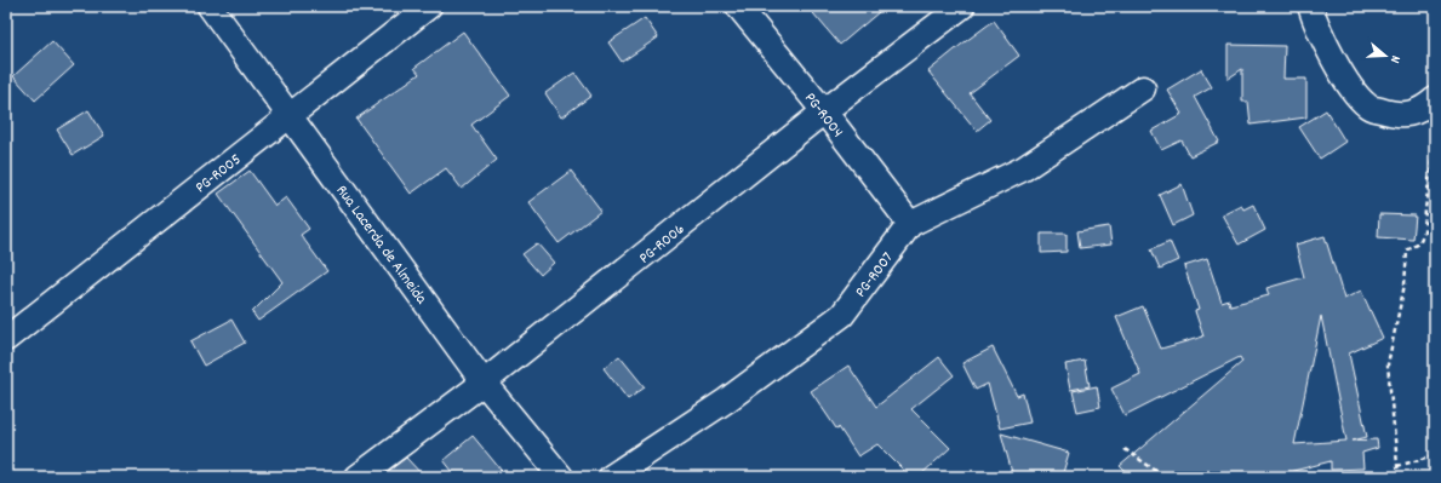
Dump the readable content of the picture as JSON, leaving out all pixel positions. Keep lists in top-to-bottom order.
{
  "streets": {
    "street": [
      "PG-R004",
      "PG-R005",
      "PG-R006",
      "Rua Lacerda de Almeida",
      "PG-R007"
    ]
  },
  "crossings": [
    ["PG-R004", "PG-R006"],
    ["PG-R004", "PG-R007"],
    ["PG-R005", "Rua Lacerda de Almeida"],
    ["PG-R006", "Rua Lacerda de Almeida"]
  ],
  "north": "right"
}
